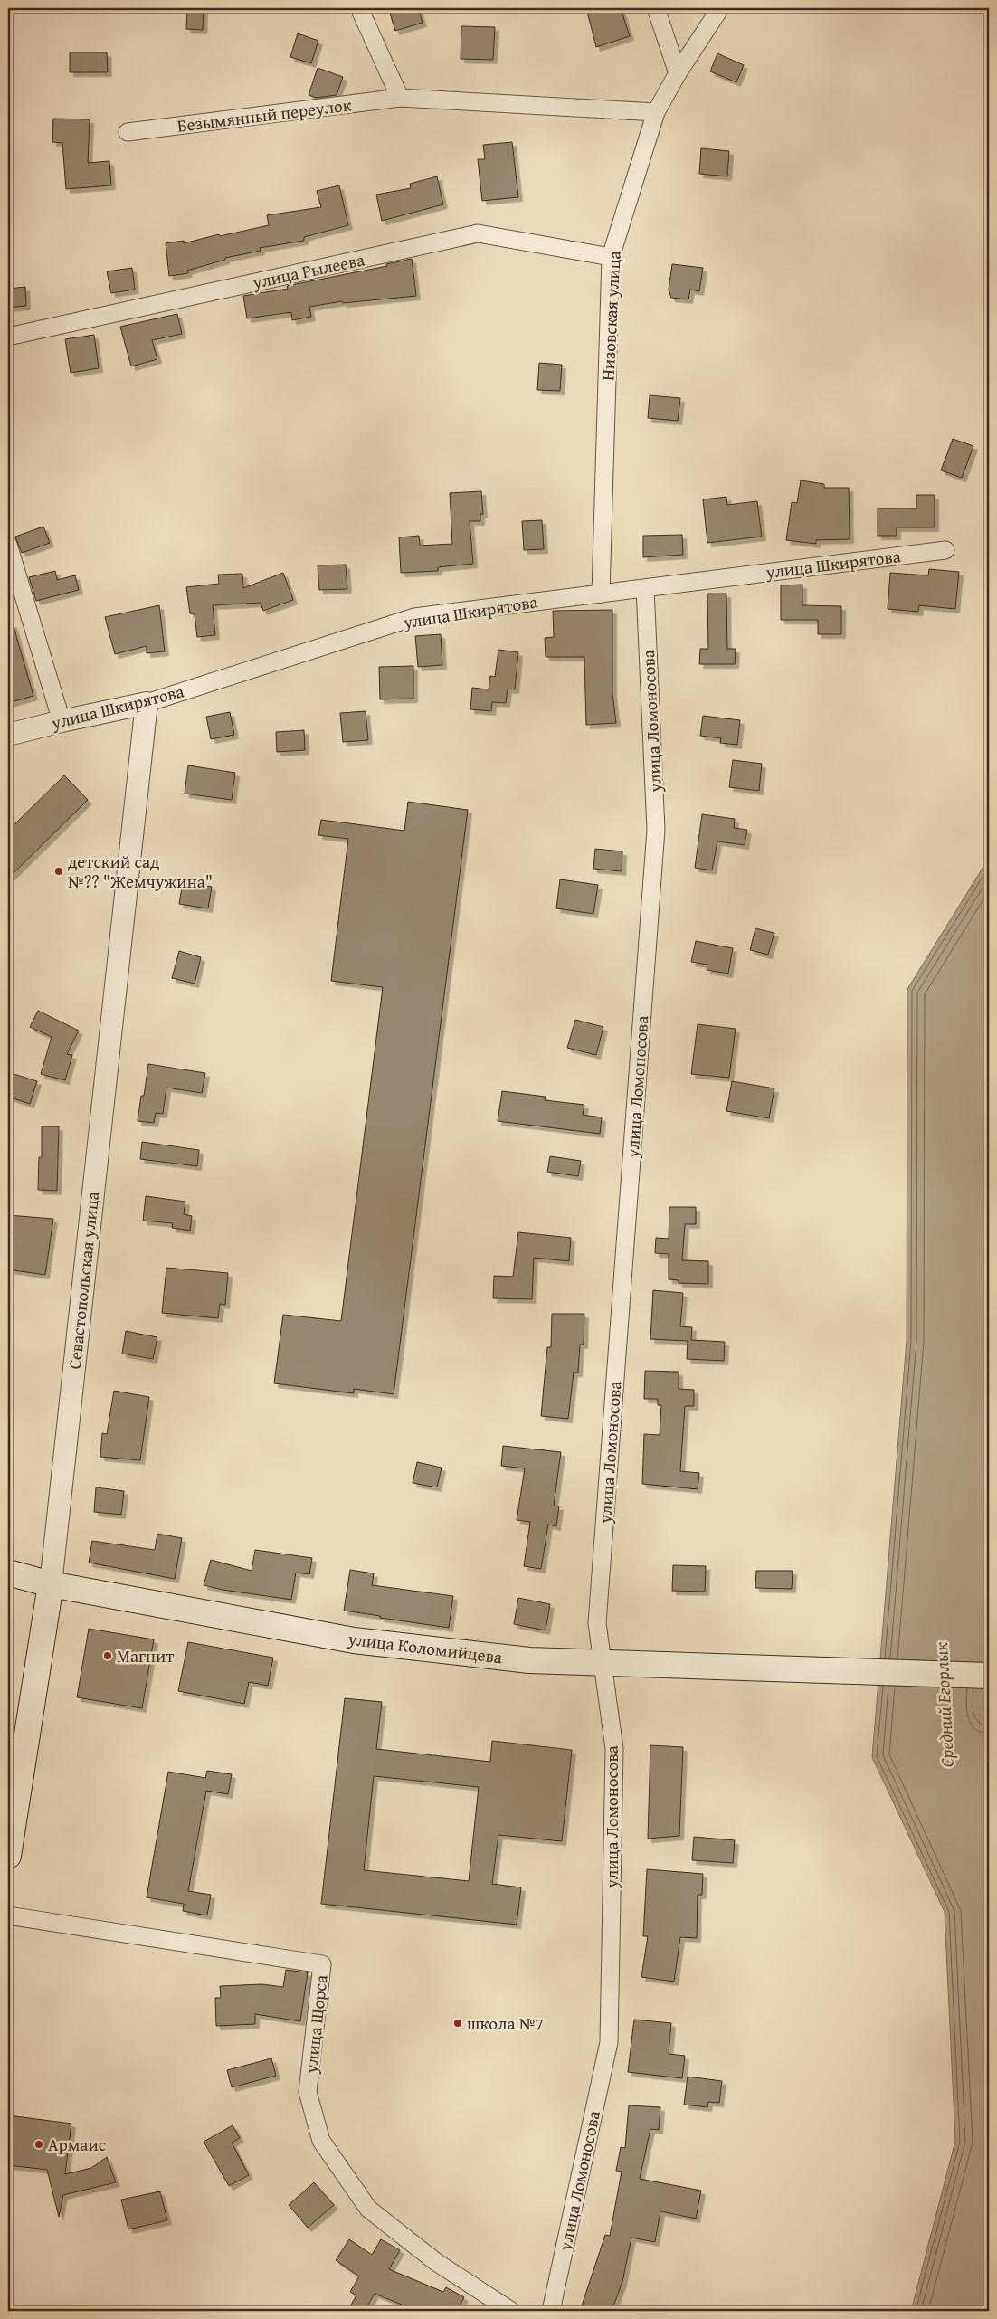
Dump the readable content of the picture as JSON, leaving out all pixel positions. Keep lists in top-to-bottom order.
{
  "streets": {
    "main road": ["Севастопольская улица", "улица Коломийцева"],
    "street": [
      "Безымянный переулок",
      "улица Рылеева",
      "Низовская улица",
      "улица Шкирятова",
      "улица Ломоносова",
      "улица Щорса"
    ]
  },
  "crossings": [
    ["Безымянный переулок", "Низовская улица"],
    ["улица Рылеева", "Низовская улица"],
    ["Низовская улица", "улица Шкирятова"],
    ["улица Шкирятова", "улица Ломоносова"],
    ["улица Шкирятова", "Севастопольская улица"],
    ["улица Ломоносова", "улица Коломийцева"],
    ["Севастопольская улица", "улица Коломийцева"]
  ],
  "water": ["Средний Егорлык"],
  "places": [
    "детский сад №?? \"Жемчужина\"",
    "Магнит",
    "школа №7",
    "Армаис"
  ]
}
